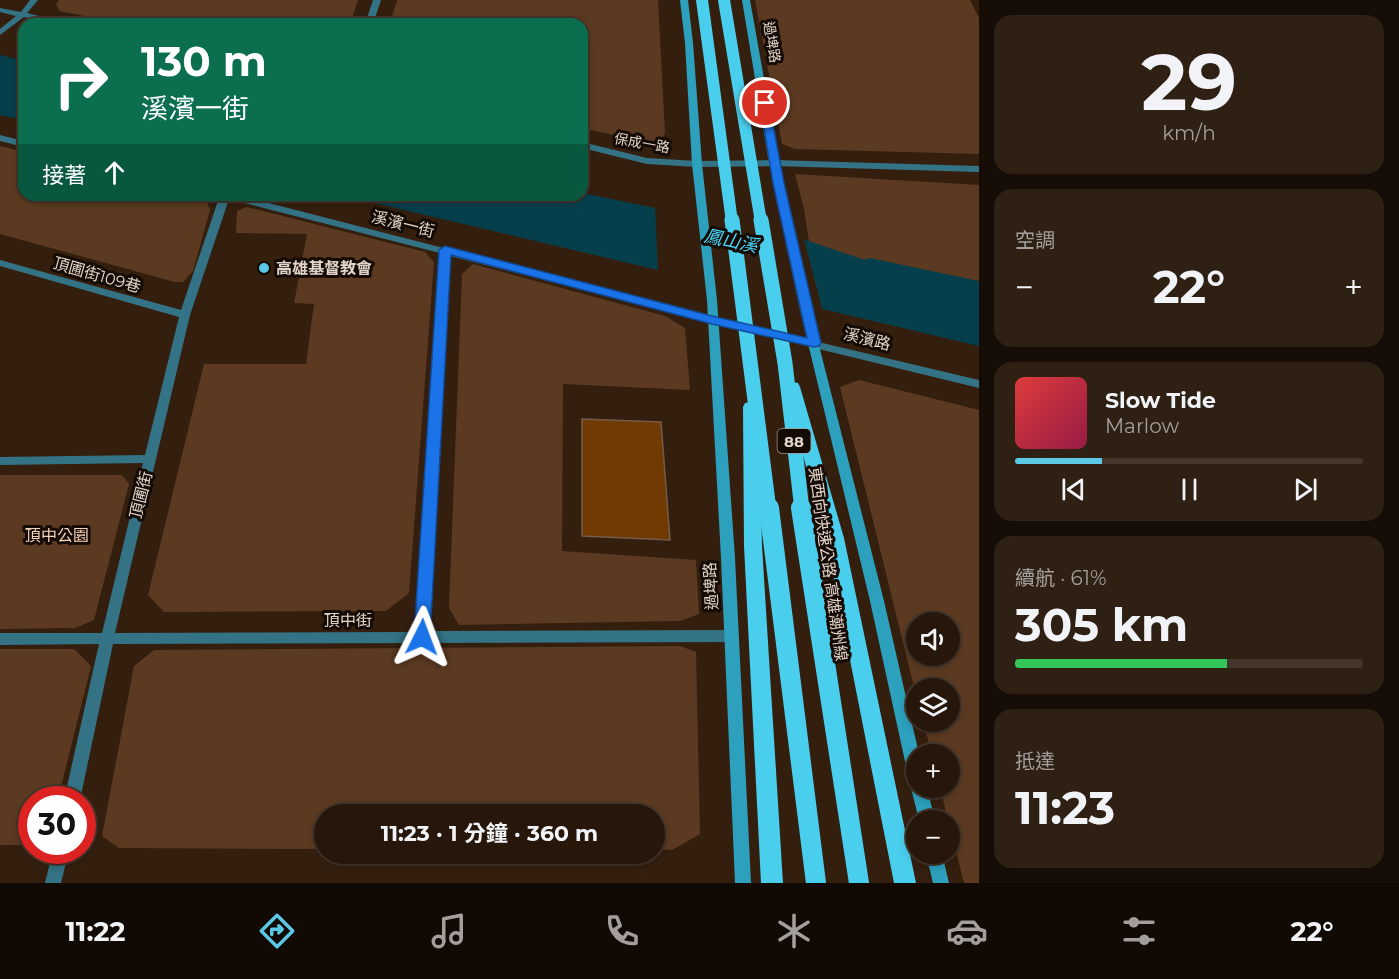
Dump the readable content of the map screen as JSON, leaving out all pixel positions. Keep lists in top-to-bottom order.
{
  "streets": {
    "highway": ["88", "東西向快速公路 高雄潮州線"],
    "main road": ["過埤路"],
    "street": [
      "保成一路",
      "溪濱一街",
      "頂圃街109巷",
      "溪濱路",
      "頂圃街",
      "頂中街"
    ]
  },
  "crossings": [
    ["過埤路", "保成一路"],
    ["過埤路", "溪濱一街"],
    ["過埤路", "溪濱路"],
    ["過埤路", "頂中街"],
    ["溪濱一街", "溪濱路"],
    ["頂圃街109巷", "頂圃街"],
    ["頂圃街", "頂中街"]
  ],
  "water": ["鳳山溪"],
  "parks": ["頂中公園"],
  "places": ["高雄基督教會"],
  "page": {
    "tile": [
      ["29", "km/h"],
      "空調",
      ["續航 · 61%", "305 km"],
      ["抵達", "11:23"]
    ],
    "turn": ["130 m", "溪濱一街"],
    "then": "接著",
    "heat": ["−", "22°", "+"],
    "song": ["Slow Tide", "Marlow"],
    "map_buttons": ["+", "−"],
    "limit": "30",
    "trip": "11:23 · 1 分鐘 · 360 m",
    "tabs": ["11:22", "22°"]
  }
}
